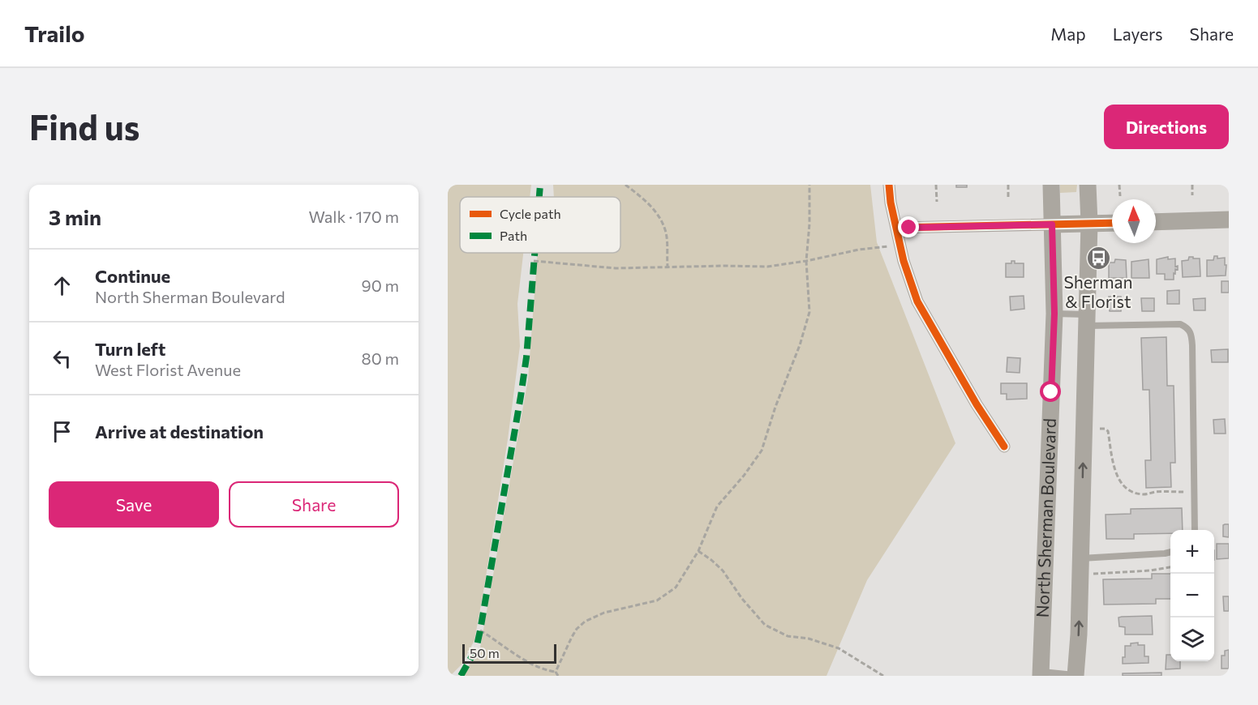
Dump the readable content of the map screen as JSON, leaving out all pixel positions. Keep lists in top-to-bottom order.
{
  "streets": {
    "main road": ["North Sherman Boulevard"]
  },
  "places": {
    "bus stop": ["Sherman & Florist"]
  },
  "legend": ["Cycle path", "Path"],
  "scale_bar": "50 m",
  "north": "top",
  "page": {
    "header": "Trailo",
    "nav": ["Map", "Layers", "Share"],
    "buttons": [
      "Directions",
      ["Save", "Share"]
    ],
    "title": "Find us",
    "heading": ["3 min", "Walk · 170 m"],
    "list": [
      ["Continue", "North Sherman Boulevard", "90 m"],
      ["Turn left", "West Florist Avenue", "80 m"],
      "Arrive at destination"
    ],
    "map_buttons": ["+", "−"],
    "scale": "50 m"
  }
}
